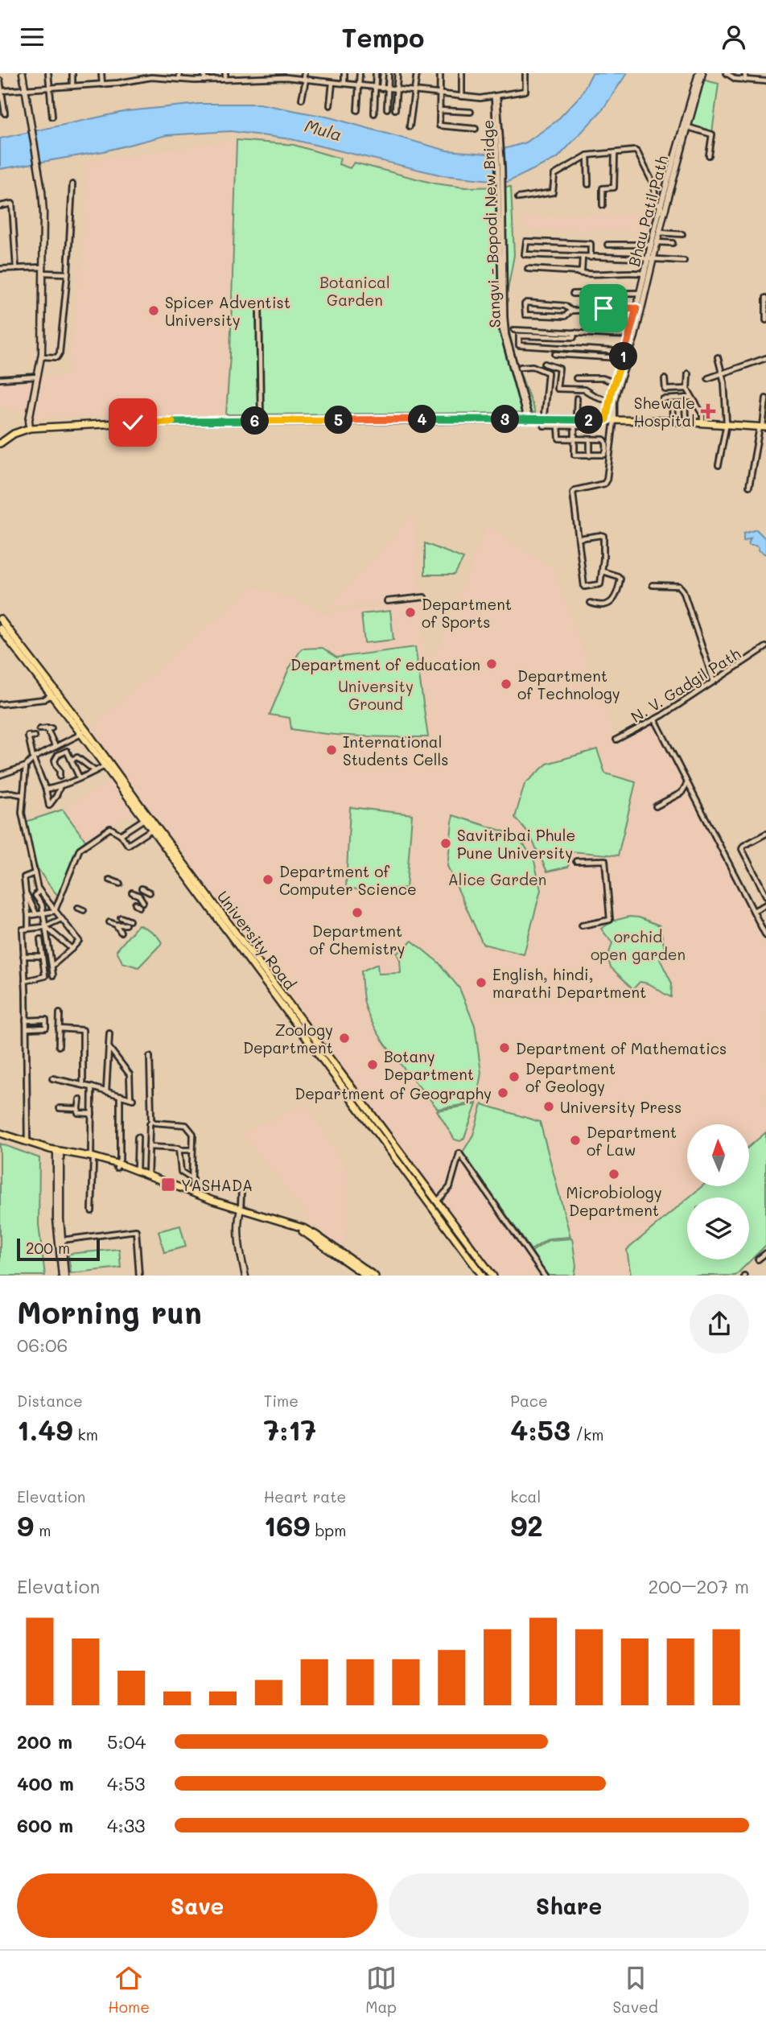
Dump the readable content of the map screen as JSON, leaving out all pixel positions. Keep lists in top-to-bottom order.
{
  "streets": {
    "main road": ["University Road"],
    "street": ["Bhau Patil Path", "Sangvi - Bopodi New Bridge", "N. V. Gadgil Path"]
  },
  "water": ["Mula"],
  "parks": [
    "Botanical Garden",
    "University Ground",
    "Alice Garden",
    "orchid open garden"
  ],
  "places": {
    "other": [
      "Spicer Adventist University",
      "Department of Sports",
      "Department of education",
      "Department of Technology",
      "International Students Cells",
      "Savitribai Phule Pune University",
      "Department of Computer Science",
      "Department of Chemistry",
      "English, hindi, marathi Department",
      "Zoology Department",
      "Department of Mathematics",
      "Botany Department",
      "Department of Geology",
      "Department of Geography",
      "University Press",
      "Department of Law",
      "Microbiology Department"
    ],
    "health": ["Shewale Hospital"],
    "transit": ["YASHADA"]
  },
  "scale_bar": "200 m",
  "north": "top",
  "page": {
    "header": "Tempo",
    "pins": [
      "1",
      "3",
      "4",
      "2",
      "5",
      "6"
    ],
    "scale": "200 m",
    "heading": ["Morning run", "06:06"],
    "stats": [
      ["Distance", "1.49 km"],
      ["Time", "7:17"],
      ["Pace", "4:53 /km"],
      ["Elevation", "9 m"],
      ["Heart rate", "169 bpm"],
      ["kcal", "92"]
    ],
    "chart": ["Elevation", "200–207 m"],
    "list": [
      {
        "name": "200 m",
        "note": "5:04"
      },
      {
        "name": "400 m",
        "note": "4:53"
      },
      {
        "name": "600 m",
        "note": "4:33"
      }
    ],
    "buttons": ["Save", "Share"],
    "tabs": ["Home", "Map", "Saved"]
  }
}
